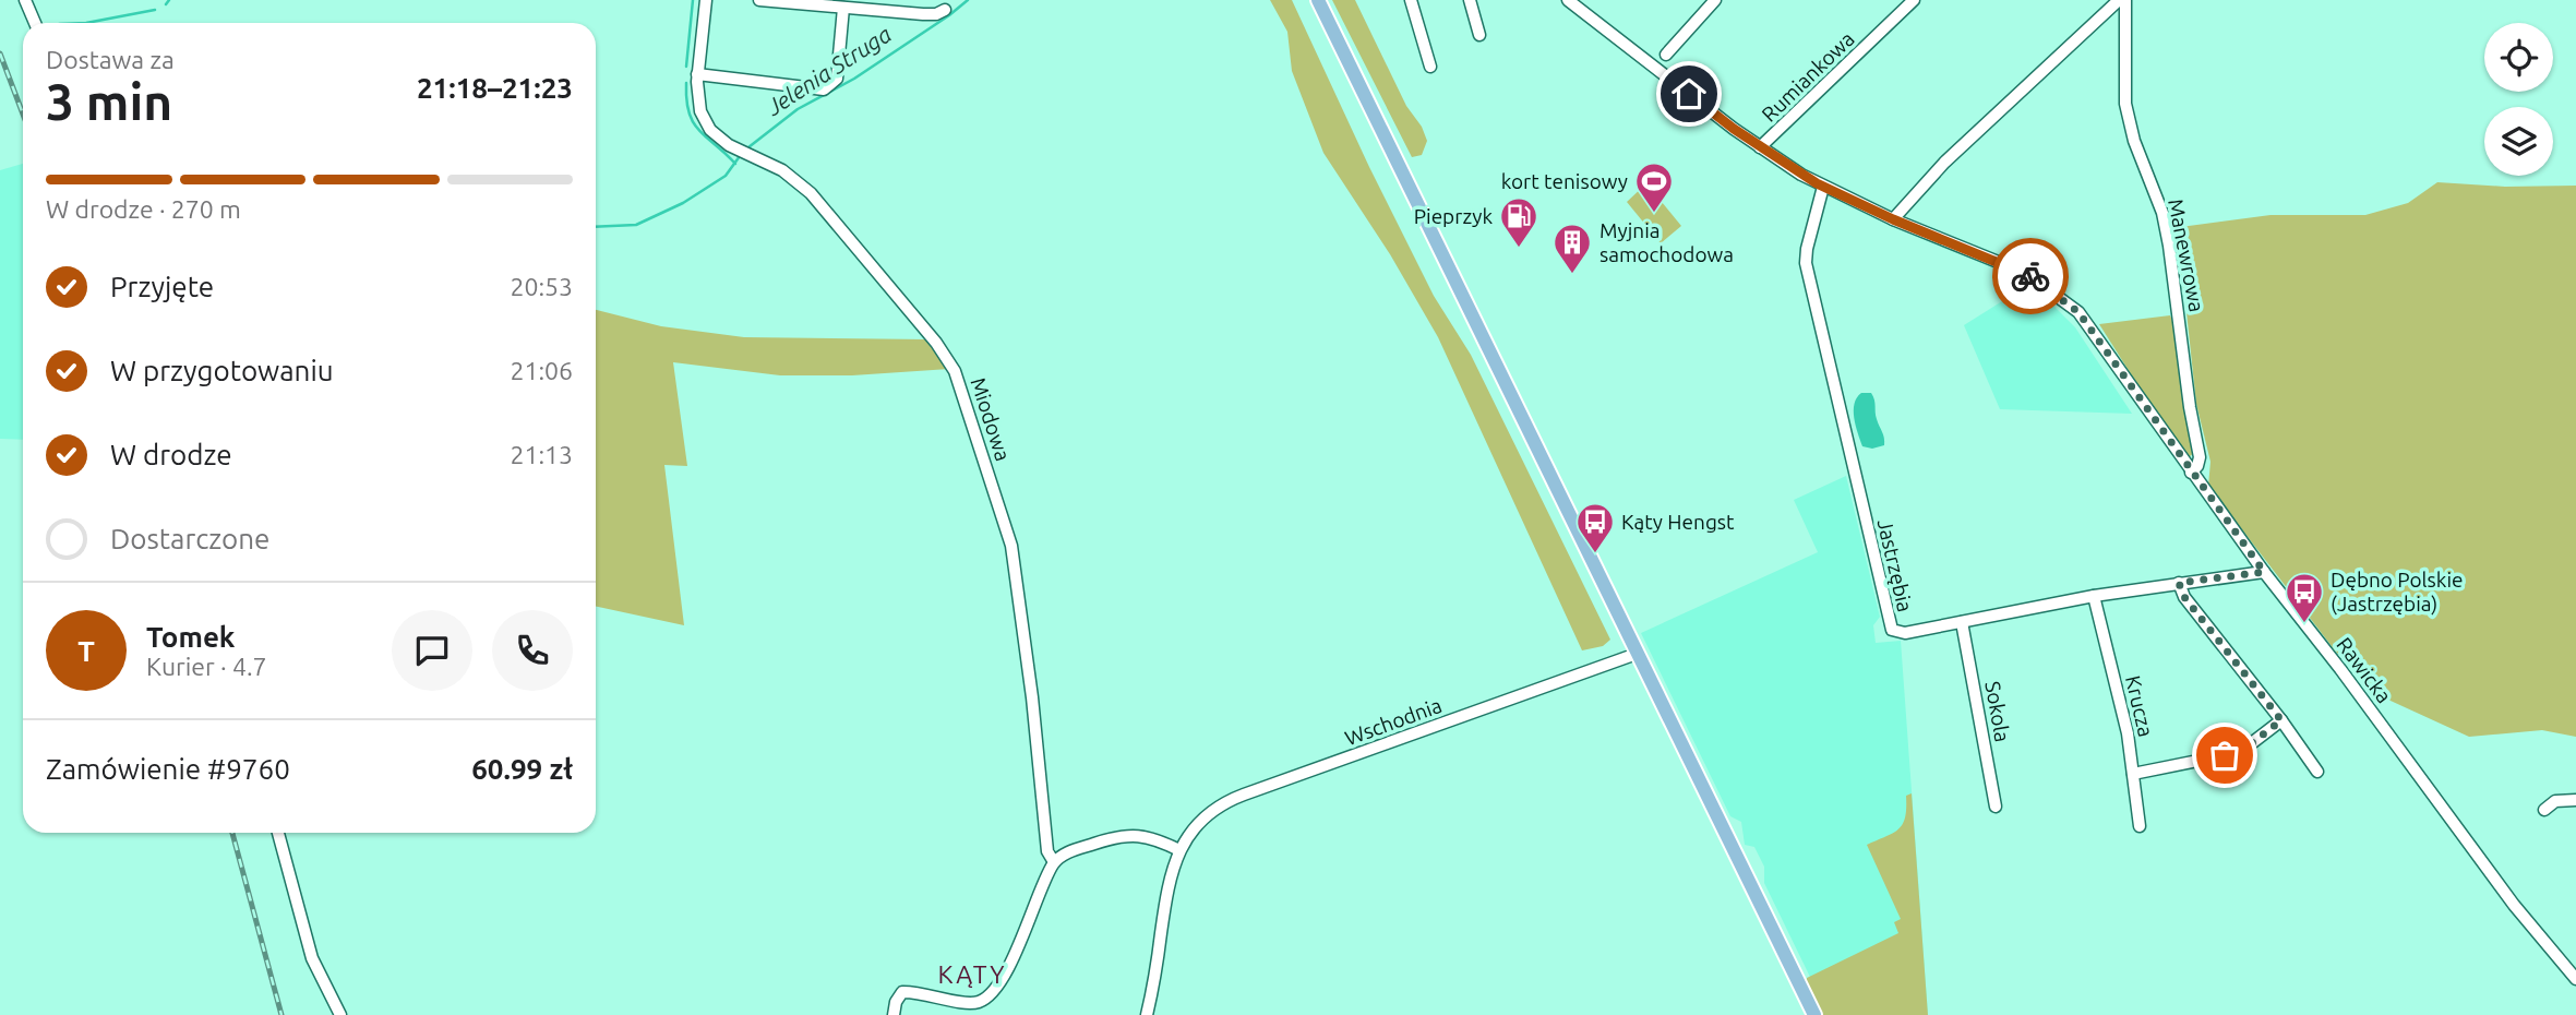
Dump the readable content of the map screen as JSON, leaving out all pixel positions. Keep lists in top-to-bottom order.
{
  "streets": {
    "street": [
      "Rumiankowa",
      "Manewrowa",
      "Miodowa",
      "Jastrzębia",
      "Rawicka",
      "Krucza",
      "Sokola",
      "Wschodnia"
    ]
  },
  "crossings": [
    ["Rumiankowa", "Rawicka"],
    ["Manewrowa", "Rawicka"],
    ["Jastrzębia", "Rawicka"],
    ["Jastrzębia", "Krucza"],
    ["Jastrzębia", "Sokola"]
  ],
  "districts": ["KĄTY"],
  "water": ["Jelenia Struga"],
  "places": {
    "sports": ["kort tenisowy"],
    "fuel station": ["Pieprzyk"],
    "building": ["Myjnia samochodowa"],
    "bus stop": ["Kąty Hengst", "Dębno Polskie (Jastrzębia)"]
  },
  "page": {
    "heading": ["3 min", "Dostawa za", "21:18–21:23"],
    "panel": [
      "Tomek",
      "Kurier · 4.7",
      "Zamówienie #9760",
      "60.99 zł"
    ],
    "bar": "W drodze · 270 m",
    "list": [
      ["Przyjęte", "20:53"],
      ["W przygotowaniu", "21:06"],
      ["W drodze", "21:13"],
      "Dostarczone"
    ],
    "round": "T"
  }
}
